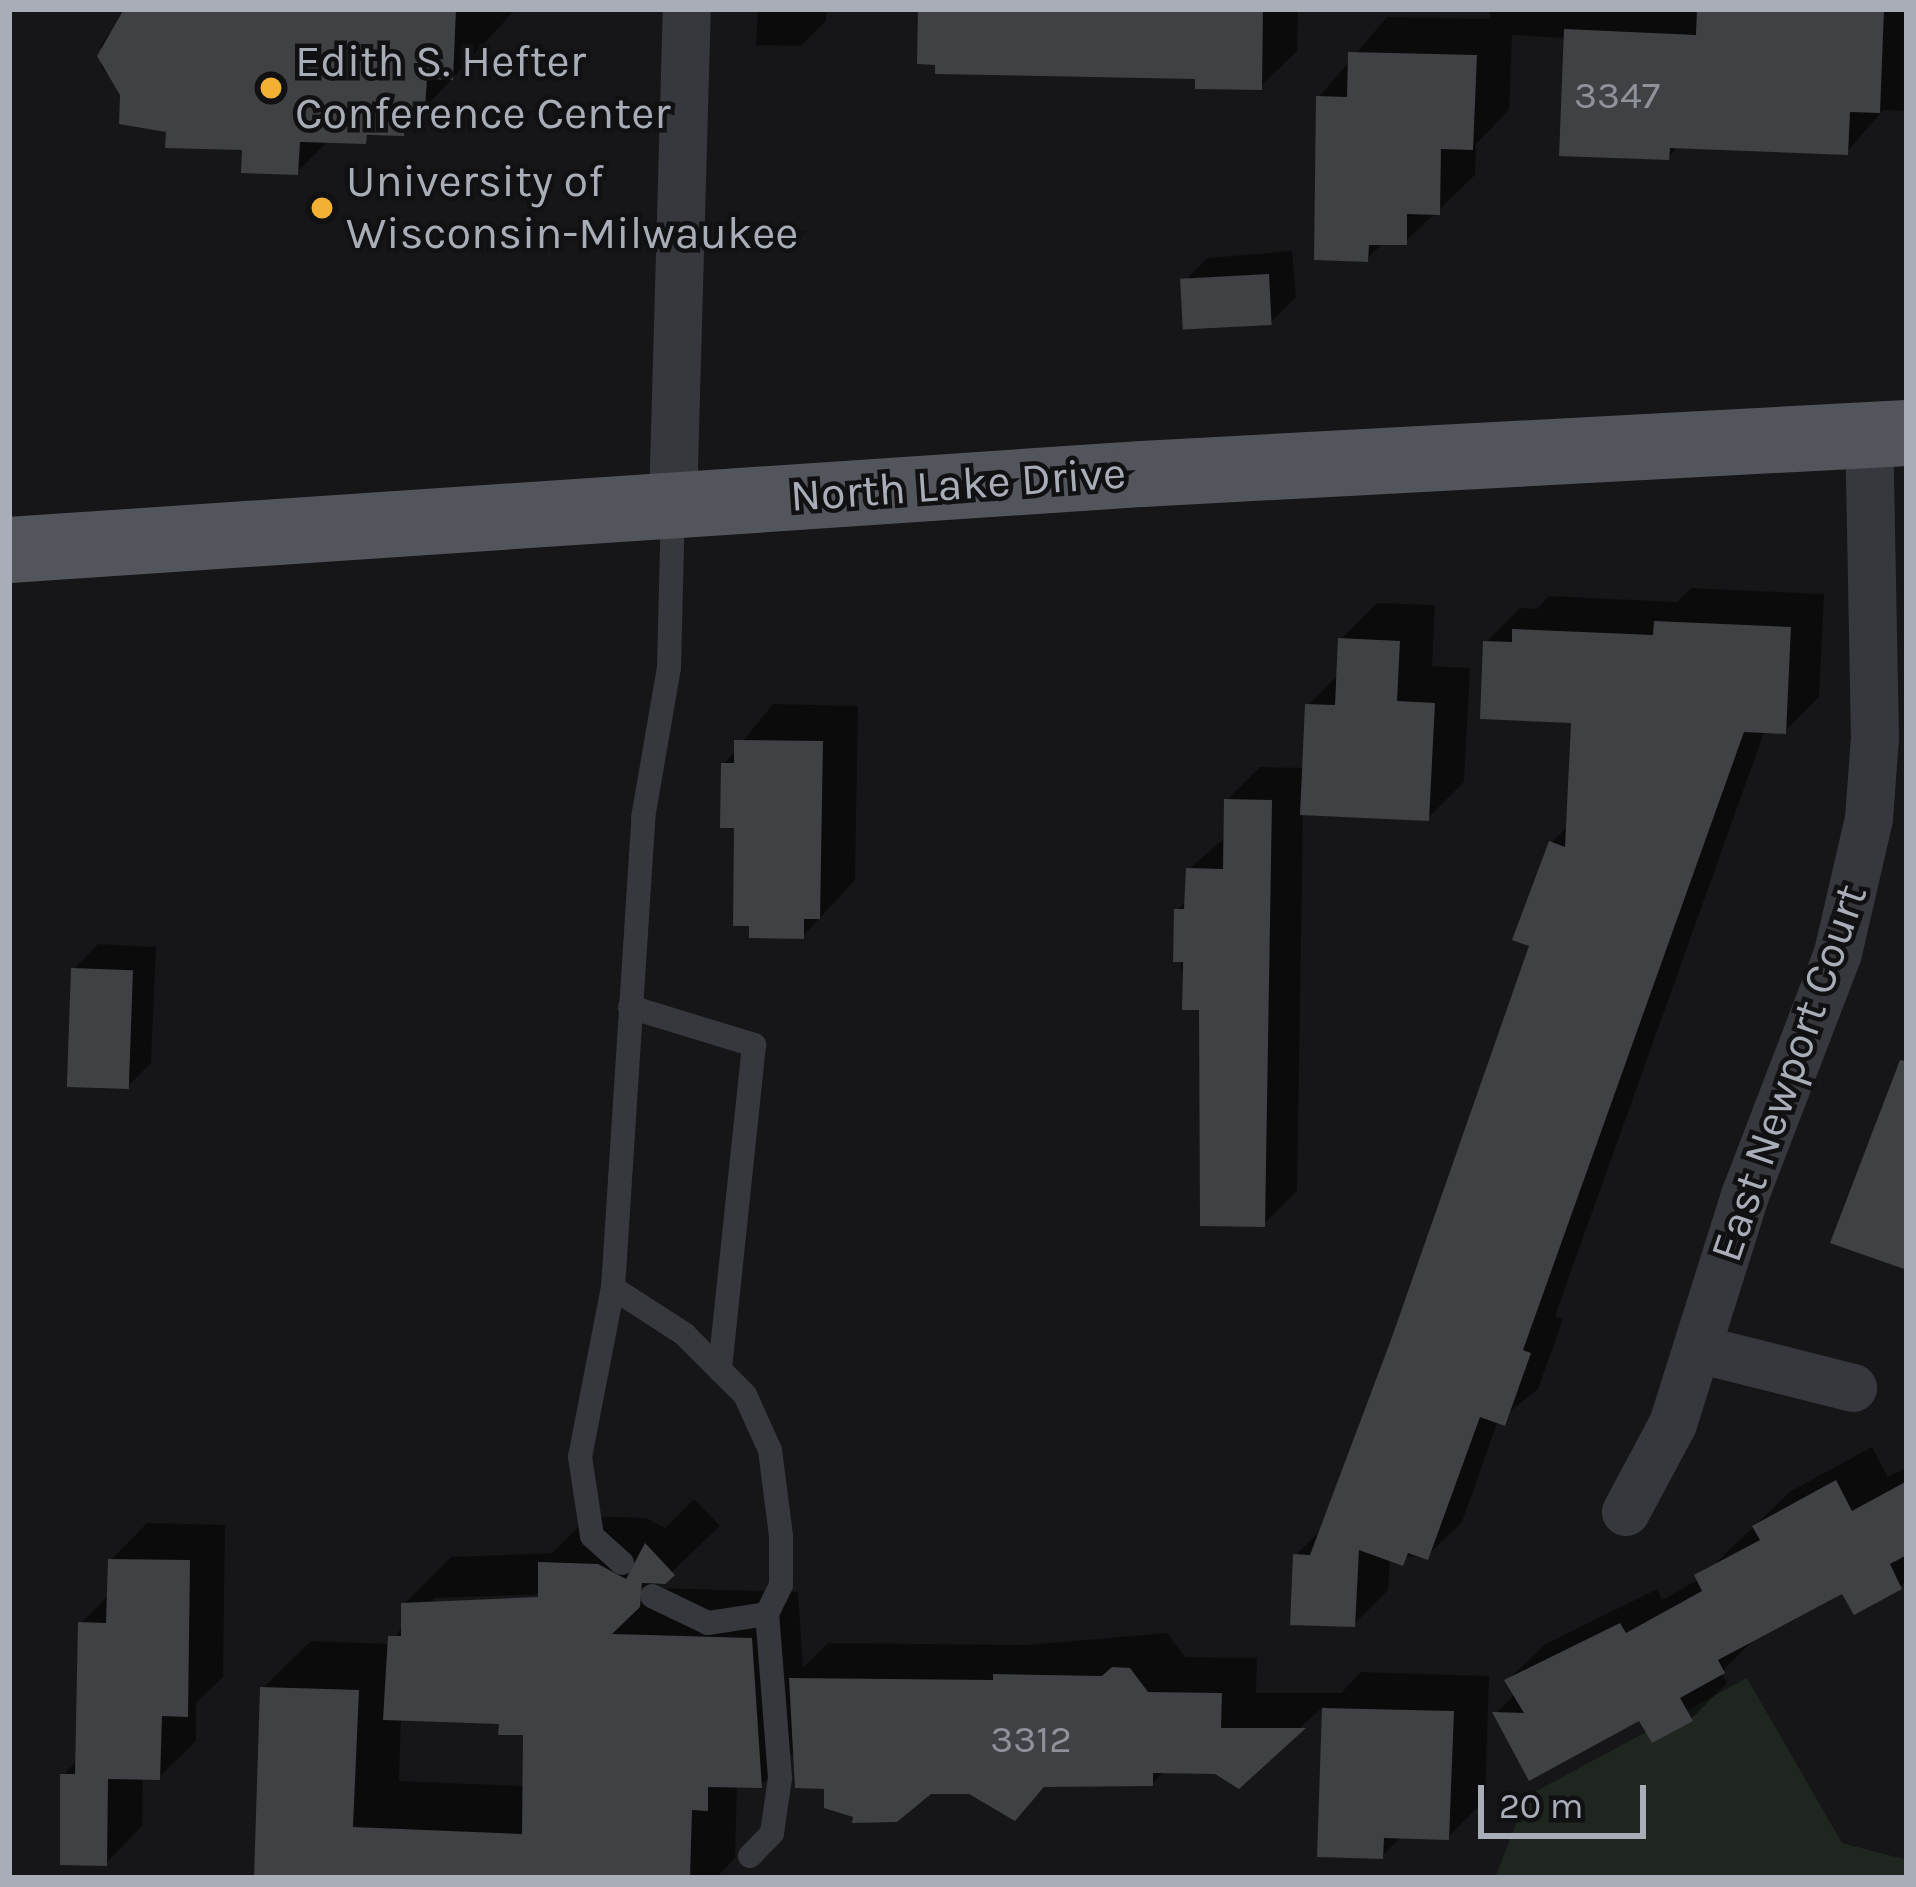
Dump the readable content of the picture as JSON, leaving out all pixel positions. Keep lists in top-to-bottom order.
{
  "streets": {
    "main road": ["North Lake Drive"],
    "street": ["East Newport Court"]
  },
  "crossings": [
    ["North Lake Drive", "East Newport Court"]
  ],
  "places": ["Edith S. Hefter Conference Center", "University of Wisconsin-Milwaukee"],
  "house_numbers": ["3347", "3312"],
  "scale_bar": "20 m"
}
